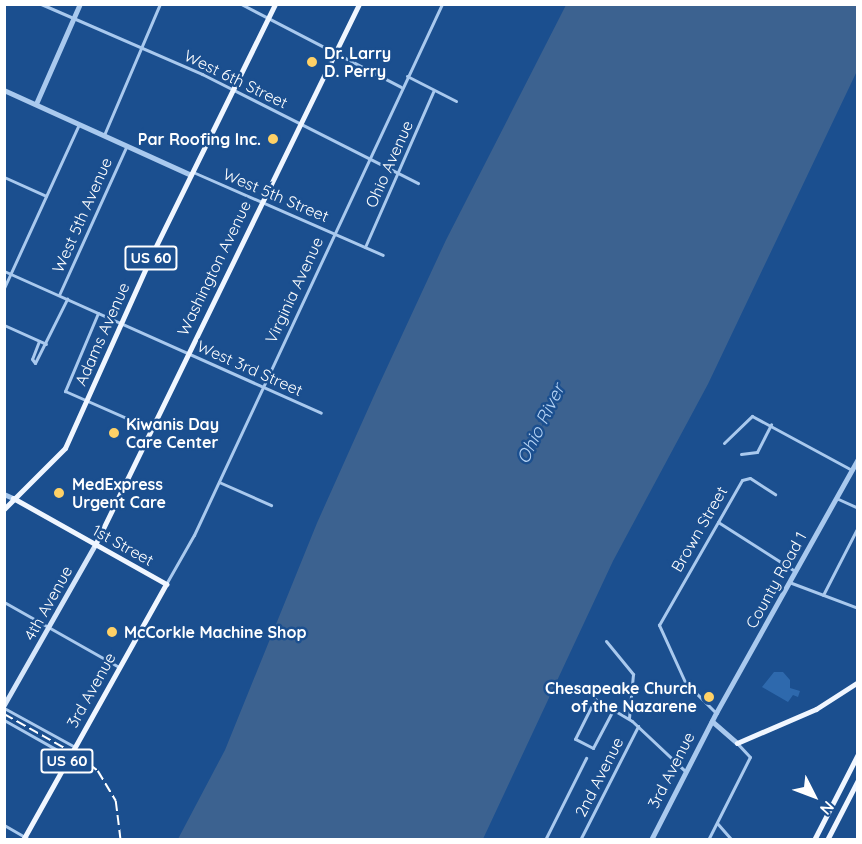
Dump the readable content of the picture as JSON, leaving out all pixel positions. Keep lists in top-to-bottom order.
{
  "streets": {
    "main road": [
      "US 60",
      "Washington Avenue",
      "Adams Avenue",
      "1st Street",
      "4th Avenue",
      "3rd Avenue"
    ],
    "street": [
      "West 6th Street",
      "Ohio Avenue",
      "West 5th Street",
      "West 5th Avenue",
      "Virginia Avenue",
      "West 3rd Street",
      "Brown Street",
      "County Road 1",
      "2nd Avenue"
    ]
  },
  "crossings": [
    ["West 6th Street", "Ohio Avenue"],
    ["West 6th Street", "Washington Avenue"],
    ["West 6th Street", "Virginia Avenue"],
    ["West 6th Street", "Adams Avenue"],
    ["Ohio Avenue", "West 5th Street"],
    ["West 5th Street", "West 5th Avenue"],
    ["West 5th Street", "Washington Avenue"],
    ["West 5th Street", "Virginia Avenue"],
    ["West 5th Street", "Adams Avenue"],
    ["West 5th Avenue", "West 3rd Street"],
    ["US 60", "Adams Avenue"],
    ["US 60", "1st Street"],
    ["Washington Avenue", "West 3rd Street"],
    ["Washington Avenue", "1st Street"],
    ["Washington Avenue", "4th Avenue"],
    ["Virginia Avenue", "West 3rd Street"],
    ["Virginia Avenue", "1st Street"],
    ["Virginia Avenue", "3rd Avenue"],
    ["Adams Avenue", "West 3rd Street"],
    ["Adams Avenue", "1st Street"],
    ["Brown Street", "County Road 1"],
    ["Brown Street", "3rd Avenue"],
    ["1st Street", "4th Avenue"],
    ["1st Street", "3rd Avenue"],
    ["County Road 1", "3rd Avenue"]
  ],
  "water": ["Ohio River"],
  "places": [
    "Dr. Larry D. Perry",
    "Par Roofing Inc.",
    "Kiwanis Day Care Center",
    "MedExpress Urgent Care",
    "McCorkle Machine Shop",
    "Chesapeake Church of the Nazarene"
  ],
  "north": "bottom right"
}
